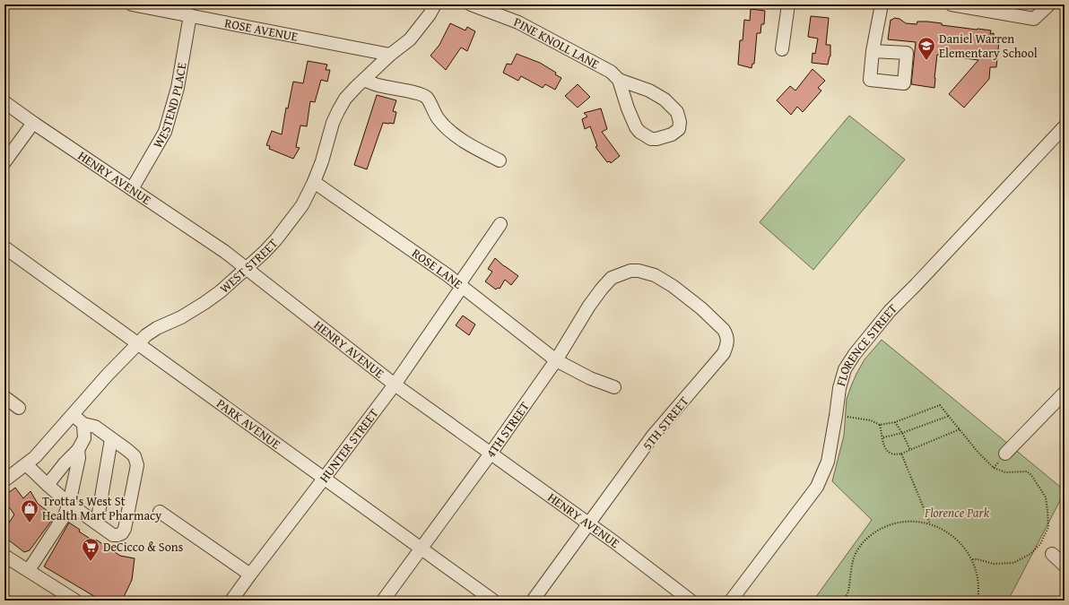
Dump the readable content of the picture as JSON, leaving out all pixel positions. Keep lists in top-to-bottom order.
{
  "streets": {
    "street": [
      "ROSE AVENUE",
      "PINE KNOLL LANE",
      "WESTEND PLACE",
      "HENRY AVENUE",
      "WEST STREET",
      "ROSE LANE",
      "FLORENCE STREET",
      "5TH STREET",
      "PARK AVENUE",
      "4TH STREET",
      "HUNTER STREET"
    ]
  },
  "crossings": [
    ["ROSE AVENUE", "WESTEND PLACE"],
    ["ROSE AVENUE", "WEST STREET"],
    ["WESTEND PLACE", "HENRY AVENUE"],
    ["HENRY AVENUE", "WEST STREET"],
    ["HENRY AVENUE", "5TH STREET"],
    ["HENRY AVENUE", "4TH STREET"],
    ["HENRY AVENUE", "HUNTER STREET"],
    ["WEST STREET", "ROSE LANE"],
    ["WEST STREET", "PARK AVENUE"],
    ["ROSE LANE", "4TH STREET"],
    ["ROSE LANE", "HUNTER STREET"],
    ["5TH STREET", "4TH STREET"],
    ["PARK AVENUE", "4TH STREET"],
    ["PARK AVENUE", "HUNTER STREET"]
  ],
  "parks": ["Florence Park"],
  "places": {
    "school or university": ["Daniel Warren Elementary School"],
    "shop": ["Trotta's West St Health Mart Pharmacy"],
    "supermarket": ["DeCicco & Sons"]
  }
}
